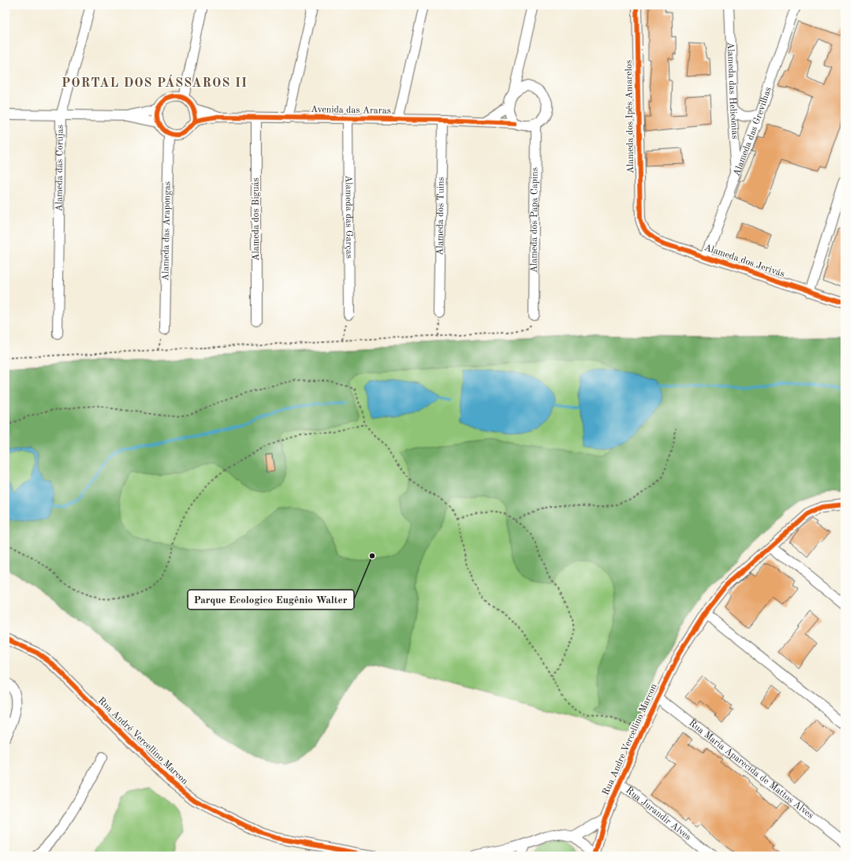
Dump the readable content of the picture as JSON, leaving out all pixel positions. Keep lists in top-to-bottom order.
{
  "streets": {
    "street": [
      "Alameda das Helicônias",
      "Avenida das Araras",
      "Alameda dos Ipês Amarelos",
      "Alameda das Grevilhas",
      "Alameda das Corujas",
      "Alameda dos Tuins",
      "Alameda das Garças",
      "Alameda dos Biguás",
      "Alameda dos Papa Capins",
      "Alameda das Arapongas",
      "Alameda dos Jerivás",
      "Rua Andre Vercellino Marcon",
      "Rua André Vercellino Marcon",
      "Rua Maria Aparecida de Mattos Alves",
      "Rua Jurandir Alves"
    ]
  },
  "crossings": [
    ["Alameda das Helicônias", "Alameda das Grevilhas"],
    ["Avenida das Araras", "Alameda dos Tuins"],
    ["Avenida das Araras", "Alameda das Garças"],
    ["Avenida das Araras", "Alameda dos Biguás"],
    ["Avenida das Araras", "Alameda dos Papa Capins"],
    ["Alameda dos Ipês Amarelos", "Alameda dos Jerivás"],
    ["Alameda das Grevilhas", "Alameda dos Jerivás"],
    ["Rua Andre Vercellino Marcon", "Rua Maria Aparecida de Mattos Alves"],
    ["Rua Andre Vercellino Marcon", "Rua Jurandir Alves"]
  ],
  "districts": ["PORTAL DOS PÁSSAROS II"],
  "places": ["Parque Ecologico Eugênio Walter"]
}
